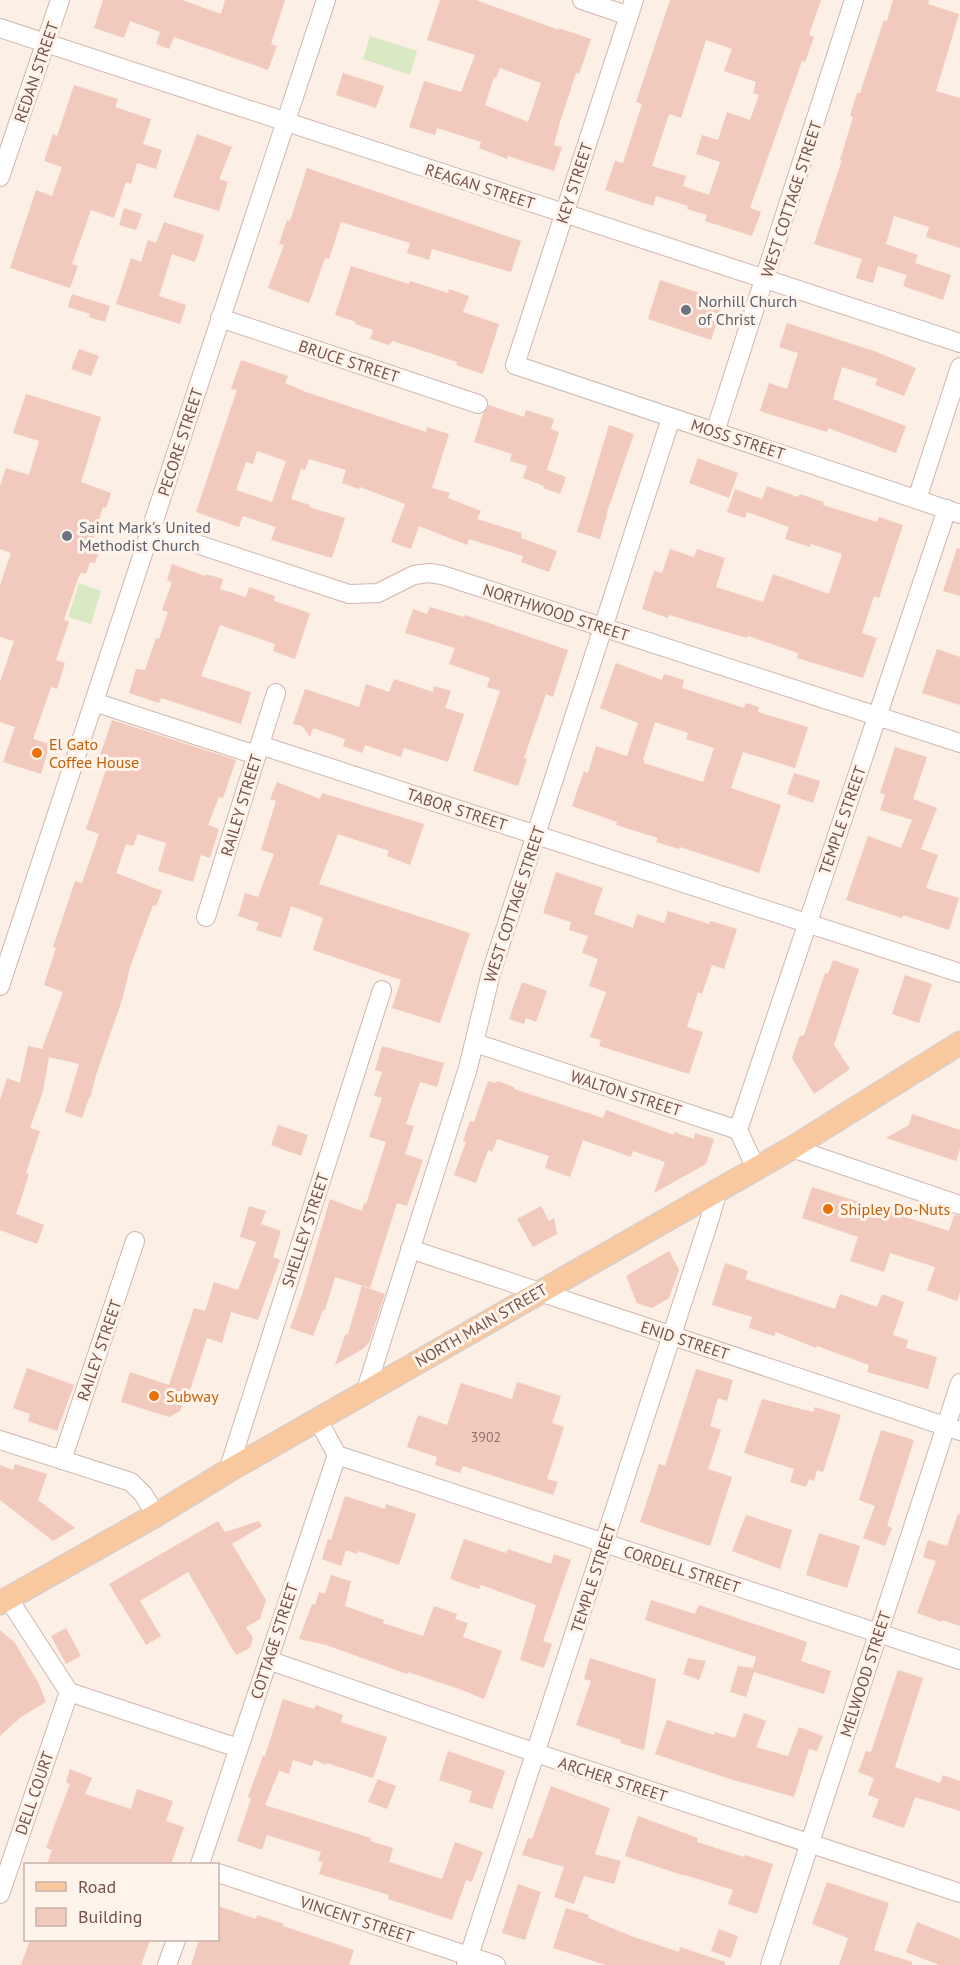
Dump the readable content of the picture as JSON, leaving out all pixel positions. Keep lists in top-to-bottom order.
{
  "streets": {
    "main road": ["NORTH MAIN STREET"],
    "street": [
      "REDAN STREET",
      "KEY STREET",
      "REAGAN STREET",
      "WEST COTTAGE STREET",
      "BRUCE STREET",
      "MOSS STREET",
      "PECORE STREET",
      "NORTHWOOD STREET",
      "RAILEY STREET",
      "TABOR STREET",
      "TEMPLE STREET",
      "WALTON STREET",
      "SHELLEY STREET",
      "ENID STREET",
      "CORDELL STREET",
      "COTTAGE STREET",
      "MELWOOD STREET",
      "ARCHER STREET",
      "DELL COURT",
      "VINCENT STREET"
    ]
  },
  "crossings": [
    ["REDAN STREET", "REAGAN STREET"],
    ["KEY STREET", "REAGAN STREET"],
    ["KEY STREET", "MOSS STREET"],
    ["REAGAN STREET", "WEST COTTAGE STREET"],
    ["REAGAN STREET", "PECORE STREET"],
    ["WEST COTTAGE STREET", "MOSS STREET"],
    ["WEST COTTAGE STREET", "NORTHWOOD STREET"],
    ["WEST COTTAGE STREET", "TABOR STREET"],
    ["WEST COTTAGE STREET", "WALTON STREET"],
    ["WEST COTTAGE STREET", "NORTH MAIN STREET"],
    ["WEST COTTAGE STREET", "ENID STREET"],
    ["BRUCE STREET", "PECORE STREET"],
    ["MOSS STREET", "TEMPLE STREET"],
    ["PECORE STREET", "NORTHWOOD STREET"],
    ["PECORE STREET", "TABOR STREET"],
    ["NORTHWOOD STREET", "TEMPLE STREET"],
    ["RAILEY STREET", "TABOR STREET"],
    ["TABOR STREET", "TEMPLE STREET"],
    ["TEMPLE STREET", "WALTON STREET"],
    ["TEMPLE STREET", "NORTH MAIN STREET"],
    ["TEMPLE STREET", "ENID STREET"],
    ["TEMPLE STREET", "CORDELL STREET"],
    ["TEMPLE STREET", "ARCHER STREET"],
    ["TEMPLE STREET", "VINCENT STREET"],
    ["SHELLEY STREET", "NORTH MAIN STREET"],
    ["NORTH MAIN STREET", "ENID STREET"],
    ["ENID STREET", "MELWOOD STREET"],
    ["CORDELL STREET", "COTTAGE STREET"],
    ["CORDELL STREET", "MELWOOD STREET"],
    ["COTTAGE STREET", "ARCHER STREET"],
    ["MELWOOD STREET", "ARCHER STREET"]
  ],
  "places": [
    "Norhill Church of Christ",
    "Saint Mark's United Methodist Church",
    "El Gato Coffee House",
    "Shipley Do-Nuts",
    "Subway"
  ],
  "house_numbers": ["3902"],
  "legend": ["Road", "Building"]
}
